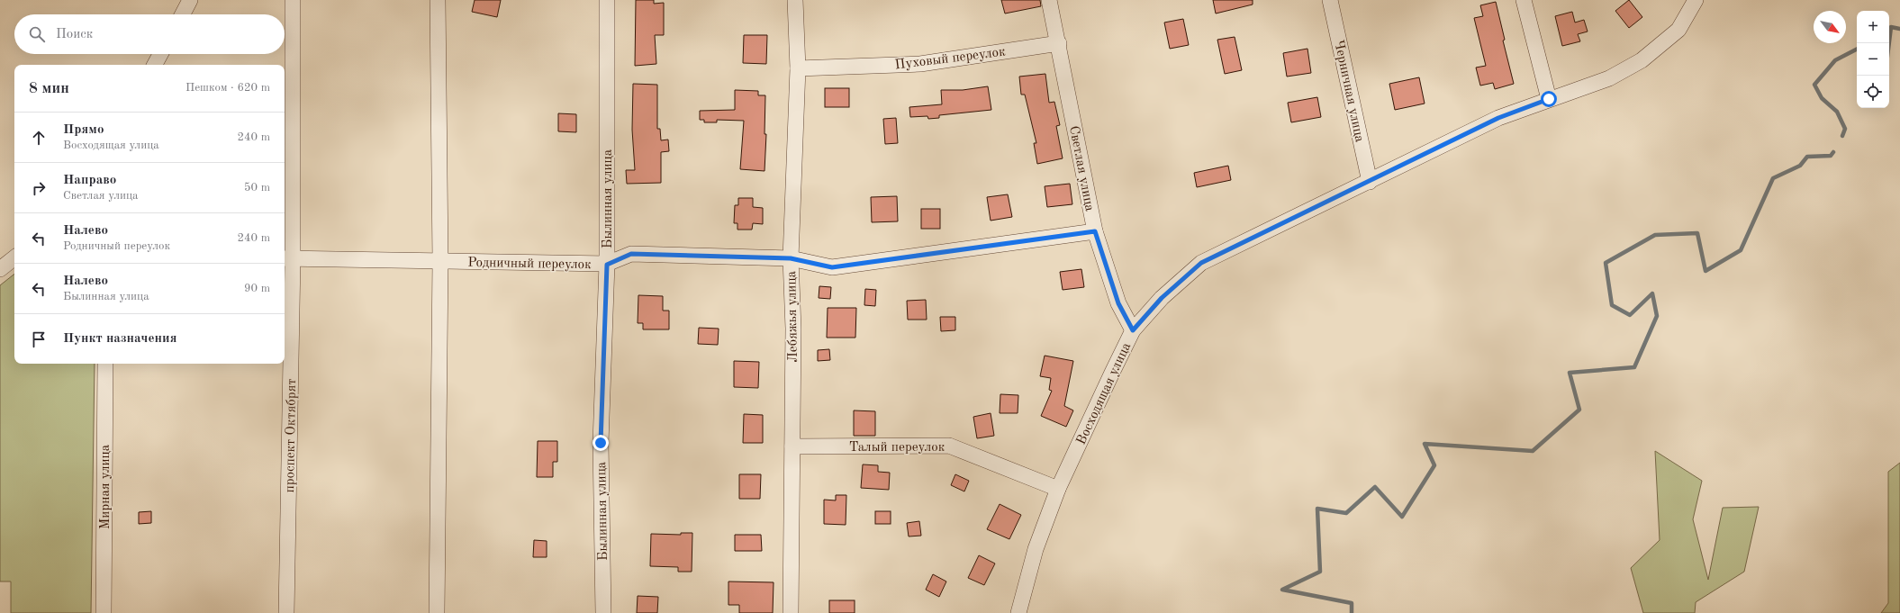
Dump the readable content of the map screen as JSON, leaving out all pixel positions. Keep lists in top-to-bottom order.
{
  "streets": {
    "street": [
      "Пуховый переулок",
      "Черничная улица",
      "Светлая улица",
      "Былинная улица",
      "Родничный переулок",
      "Лебяжья улица",
      "Восходящая улица",
      "проспект Октябрят",
      "Талый переулок",
      "Мирная улица"
    ]
  },
  "crossings": [
    ["Пуховый переулок", "Светлая улица"],
    ["Пуховый переулок", "Лебяжья улица"],
    ["Черничная улица", "Восходящая улица"],
    ["Светлая улица", "Родничный переулок"],
    ["Светлая улица", "Восходящая улица"],
    ["Былинная улица", "Родничный переулок"],
    ["Родничный переулок", "Лебяжья улица"],
    ["Родничный переулок", "проспект Октябрят"],
    ["Лебяжья улица", "Талый переулок"],
    ["Восходящая улица", "Талый переулок"]
  ],
  "north": "bottom right",
  "page": {
    "map_buttons": ["+", "−"],
    "search": "Поиск",
    "heading": ["8 мин", "Пешком · 620 m"],
    "list": [
      ["Прямо", "Восходящая улица", "240 m"],
      ["Направо", "Светлая улица", "50 m"],
      ["Налево", "Родничный переулок", "240 m"],
      ["Налево", "Былинная улица", "90 m"],
      "Пункт назначения"
    ]
  }
}
